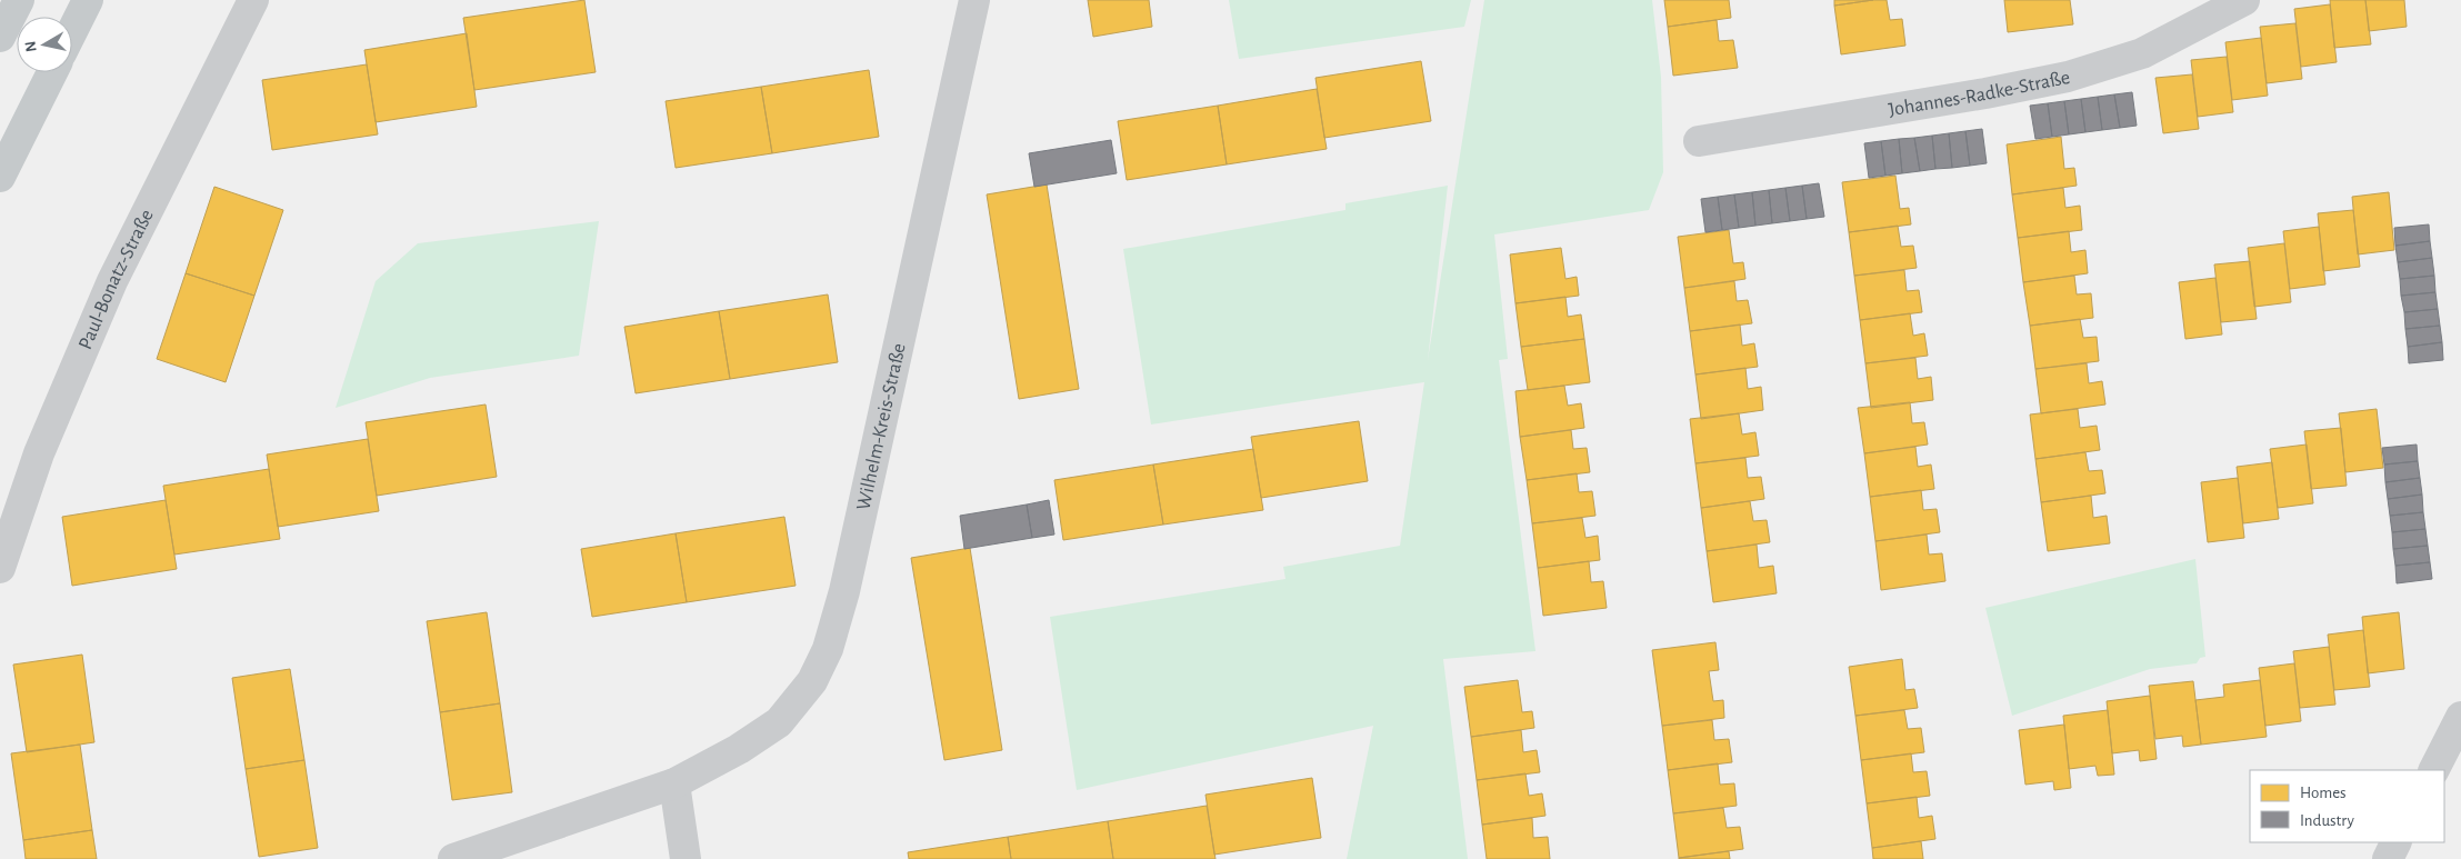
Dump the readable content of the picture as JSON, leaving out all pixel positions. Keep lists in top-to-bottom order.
{
  "streets": {
    "street": ["Johannes-Radke-Straße", "Paul-Bonatz-Straße", "Wilhelm-Kreis-Straße"]
  },
  "legend": ["Homes", "Industry"],
  "north": "left"
}
